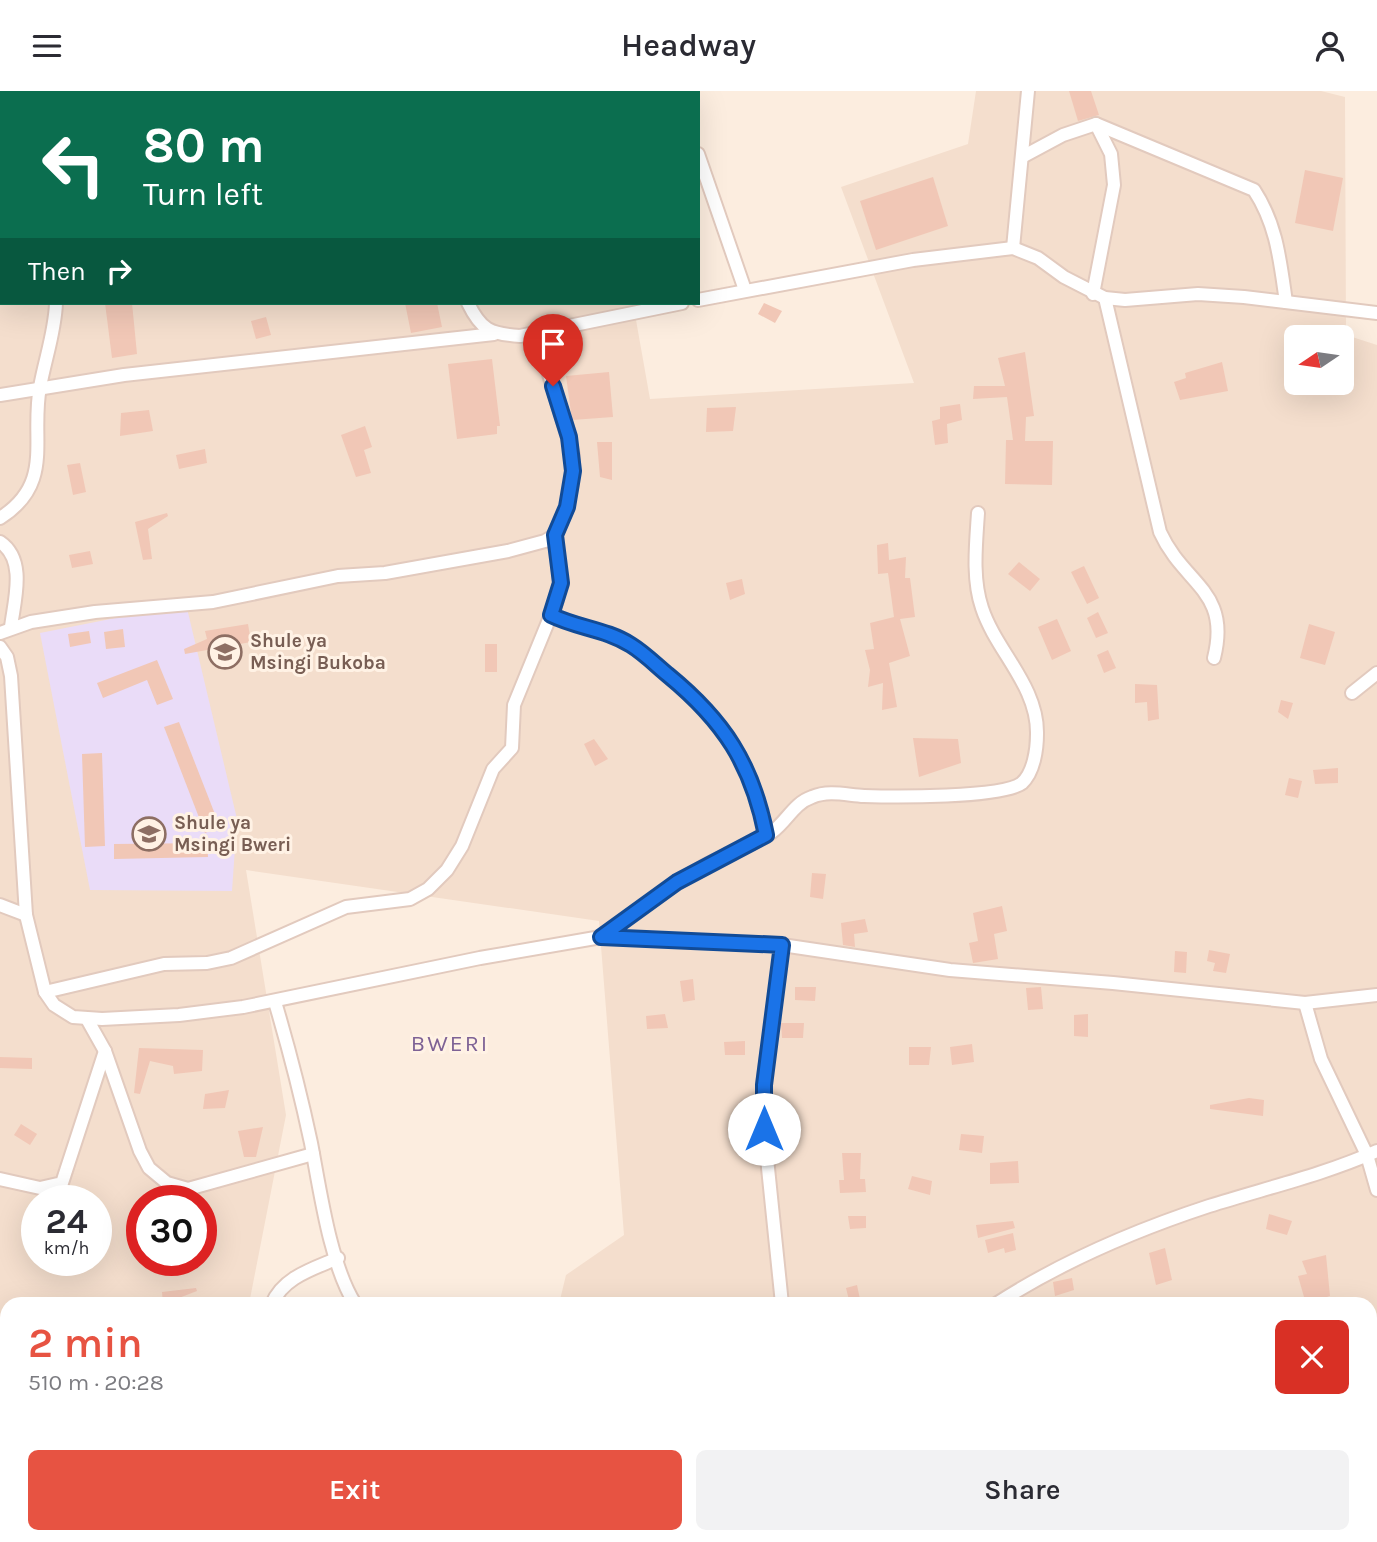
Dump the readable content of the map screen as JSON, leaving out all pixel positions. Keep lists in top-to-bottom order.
{
  "districts": ["BWERI"],
  "places": {
    "school or university": ["Shule ya Msingi Bukoba", "Shule ya Msingi Bweri"]
  },
  "north": "left",
  "page": {
    "header": "Headway",
    "turn": ["80 m", "Turn left"],
    "then": "Then",
    "speed": "24 km/h",
    "limit": "30",
    "heading": ["2 min", "510 m · 20:28"],
    "buttons": ["Exit", "Share"]
  }
}
